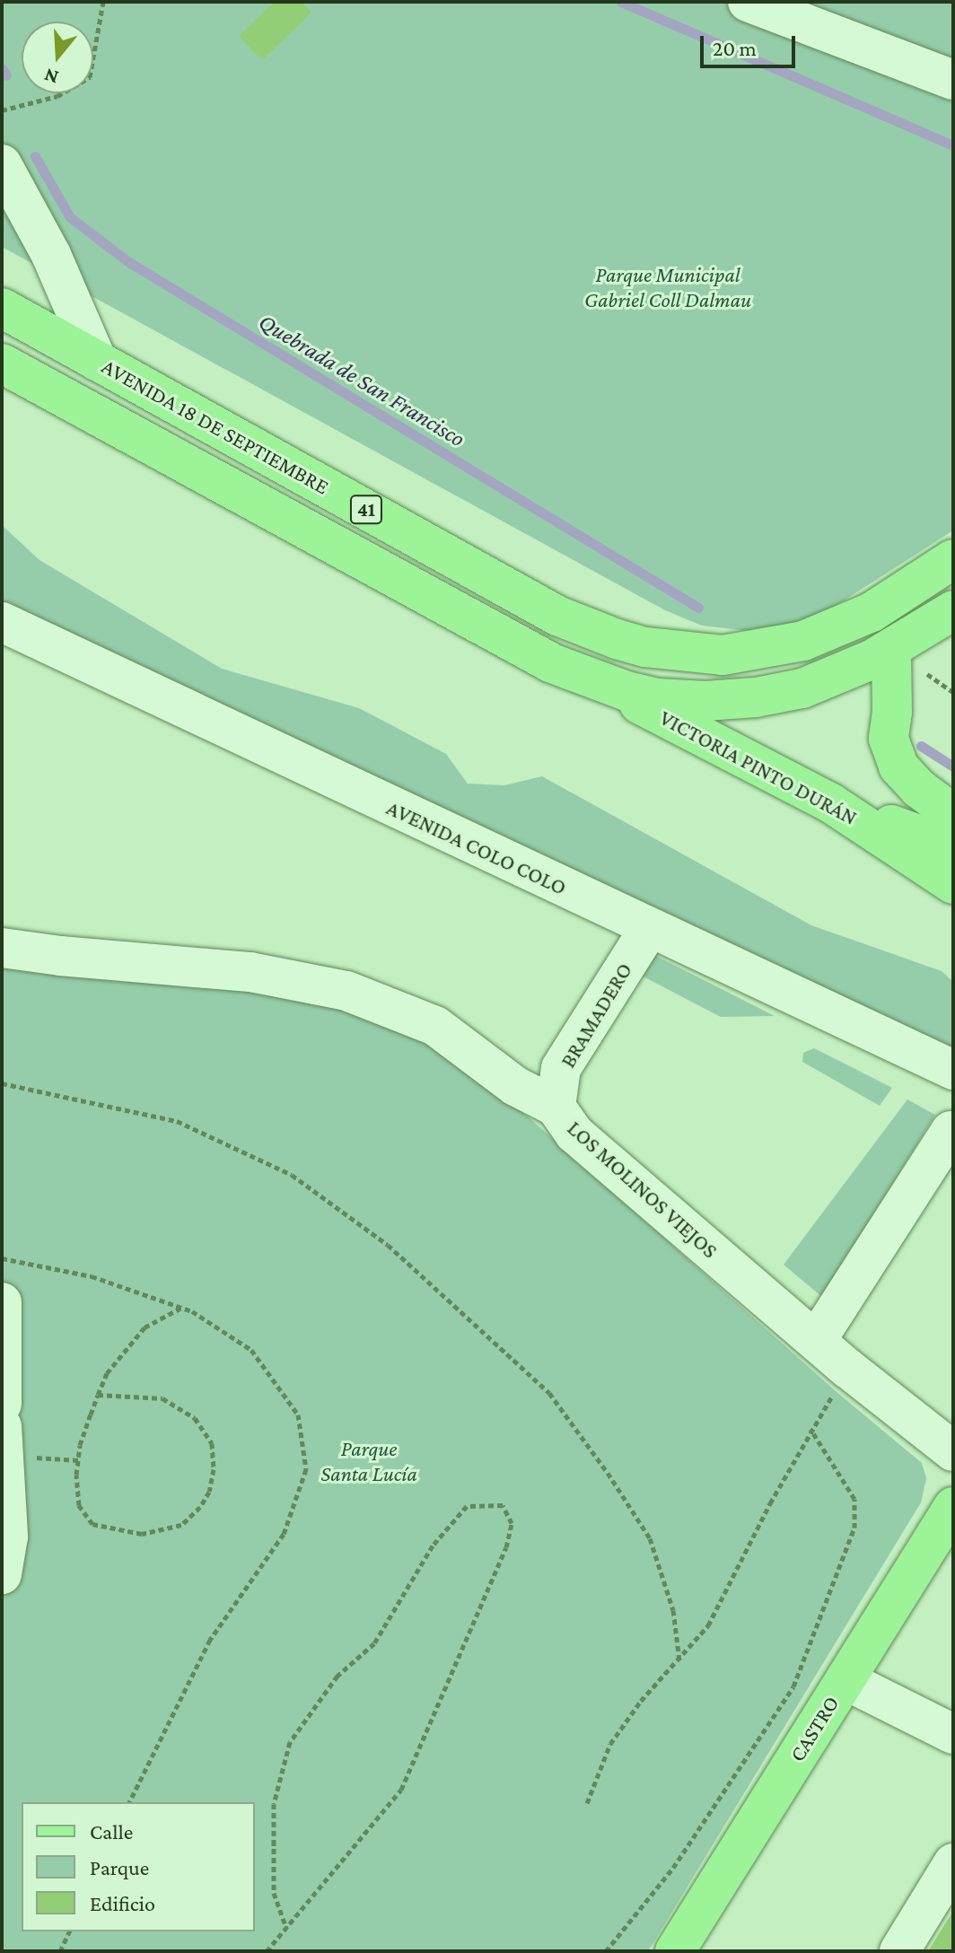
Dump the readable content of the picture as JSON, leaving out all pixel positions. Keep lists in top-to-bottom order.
{
  "streets": {
    "main road": [
      "AVENIDA 18 DE SEPTIEMBRE",
      "41",
      "VICTORIA PINTO DURÁN",
      "CASTRO"
    ],
    "street": ["AVENIDA COLO COLO", "BRAMADERO", "LOS MOLINOS VIEJOS"]
  },
  "crossings": [
    ["41", "VICTORIA PINTO DURÁN"],
    ["AVENIDA COLO COLO", "BRAMADERO"],
    ["BRAMADERO", "LOS MOLINOS VIEJOS"]
  ],
  "water": ["Quebrada de San Francisco"],
  "parks": ["Parque Municipal Gabriel Coll Dalmau", "Parque Santa Lucía"],
  "legend": ["Calle", "Parque", "Edificio"],
  "scale_bar": "20 m",
  "north": "bottom"
}
